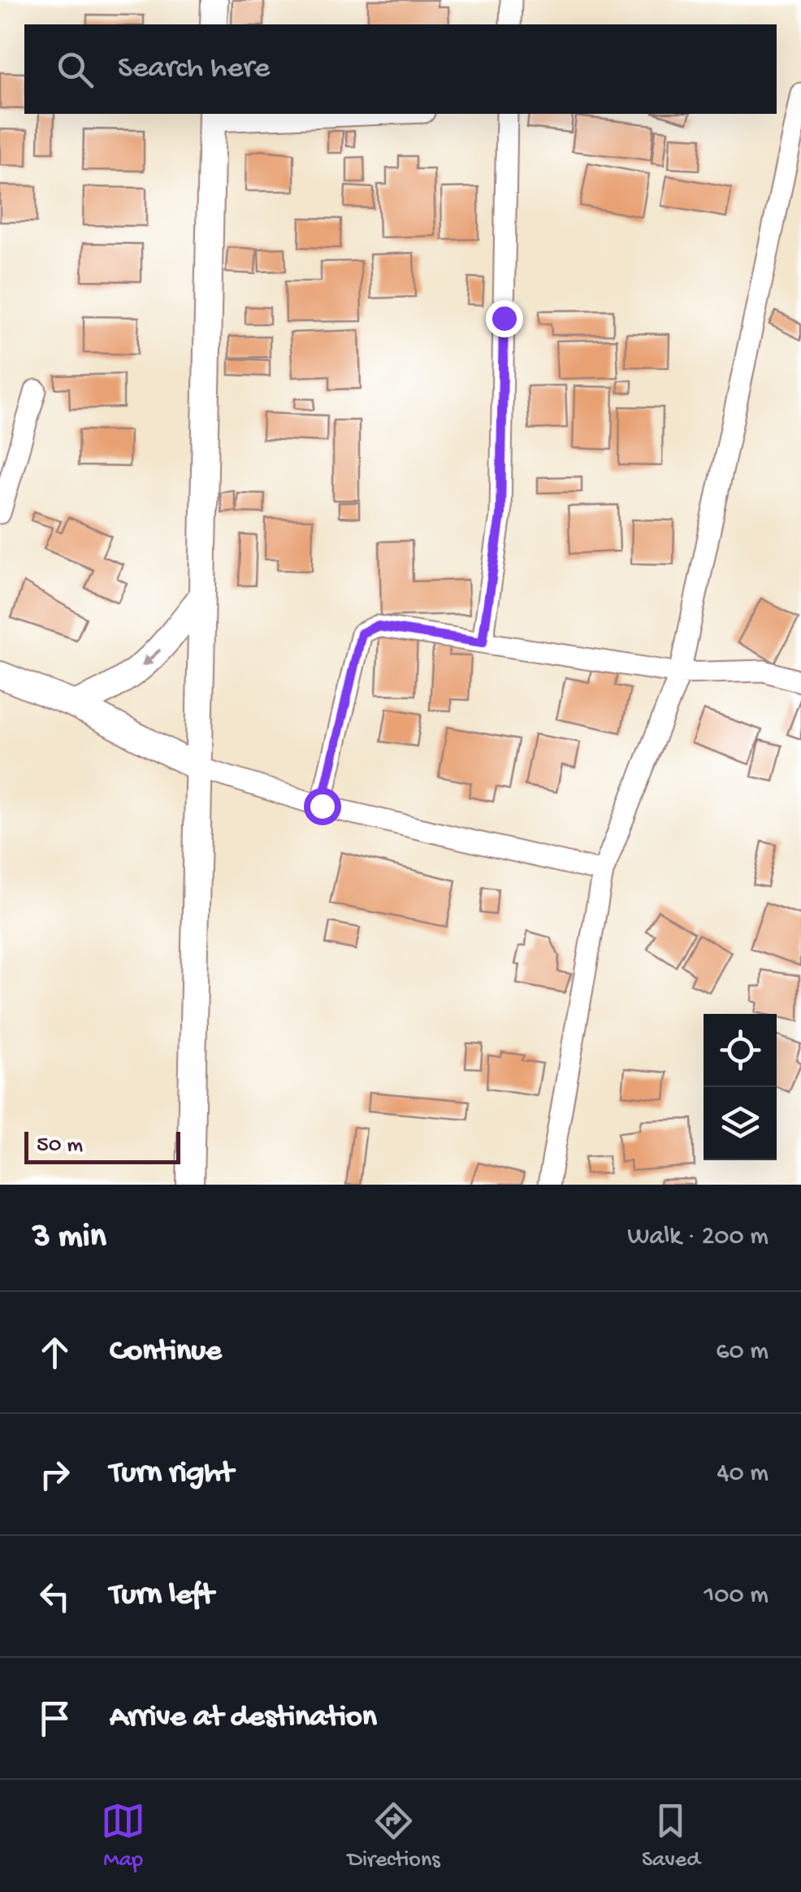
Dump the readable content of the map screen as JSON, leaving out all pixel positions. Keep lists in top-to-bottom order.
{
  "scale_bar": "50 m",
  "page": {
    "search": "Search here",
    "scale": "50 m",
    "heading": ["3 min", "Walk · 200 m"],
    "list": [
      ["Continue", "60 m"],
      ["Turn right", "40 m"],
      ["Turn left", "100 m"],
      "Arrive at destination"
    ],
    "nav": ["Map", "Directions", "Saved"]
  }
}
